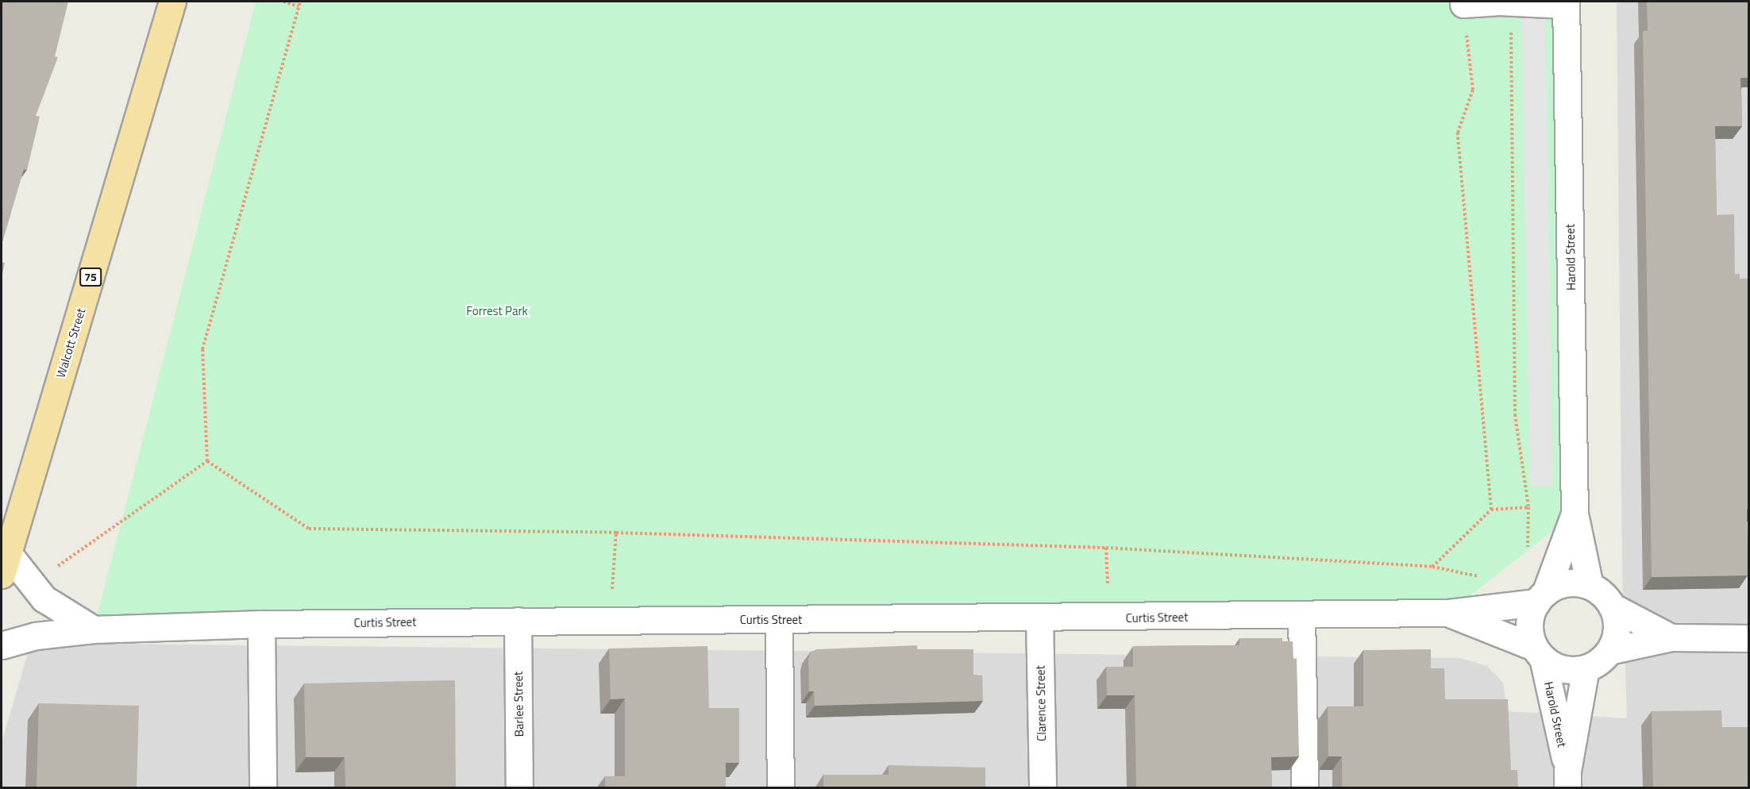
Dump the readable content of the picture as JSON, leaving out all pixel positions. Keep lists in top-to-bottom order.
{
  "streets": {
    "main road": ["75", "Walcott Street"],
    "street": [
      "Harold Street",
      "Curtis Street",
      "Clarence Street",
      "Barlee Street"
    ]
  },
  "crossings": [
    ["Harold Street", "Curtis Street"],
    ["Curtis Street", "Clarence Street"],
    ["Curtis Street", "Barlee Street"]
  ],
  "parks": ["Forrest Park"]
}
